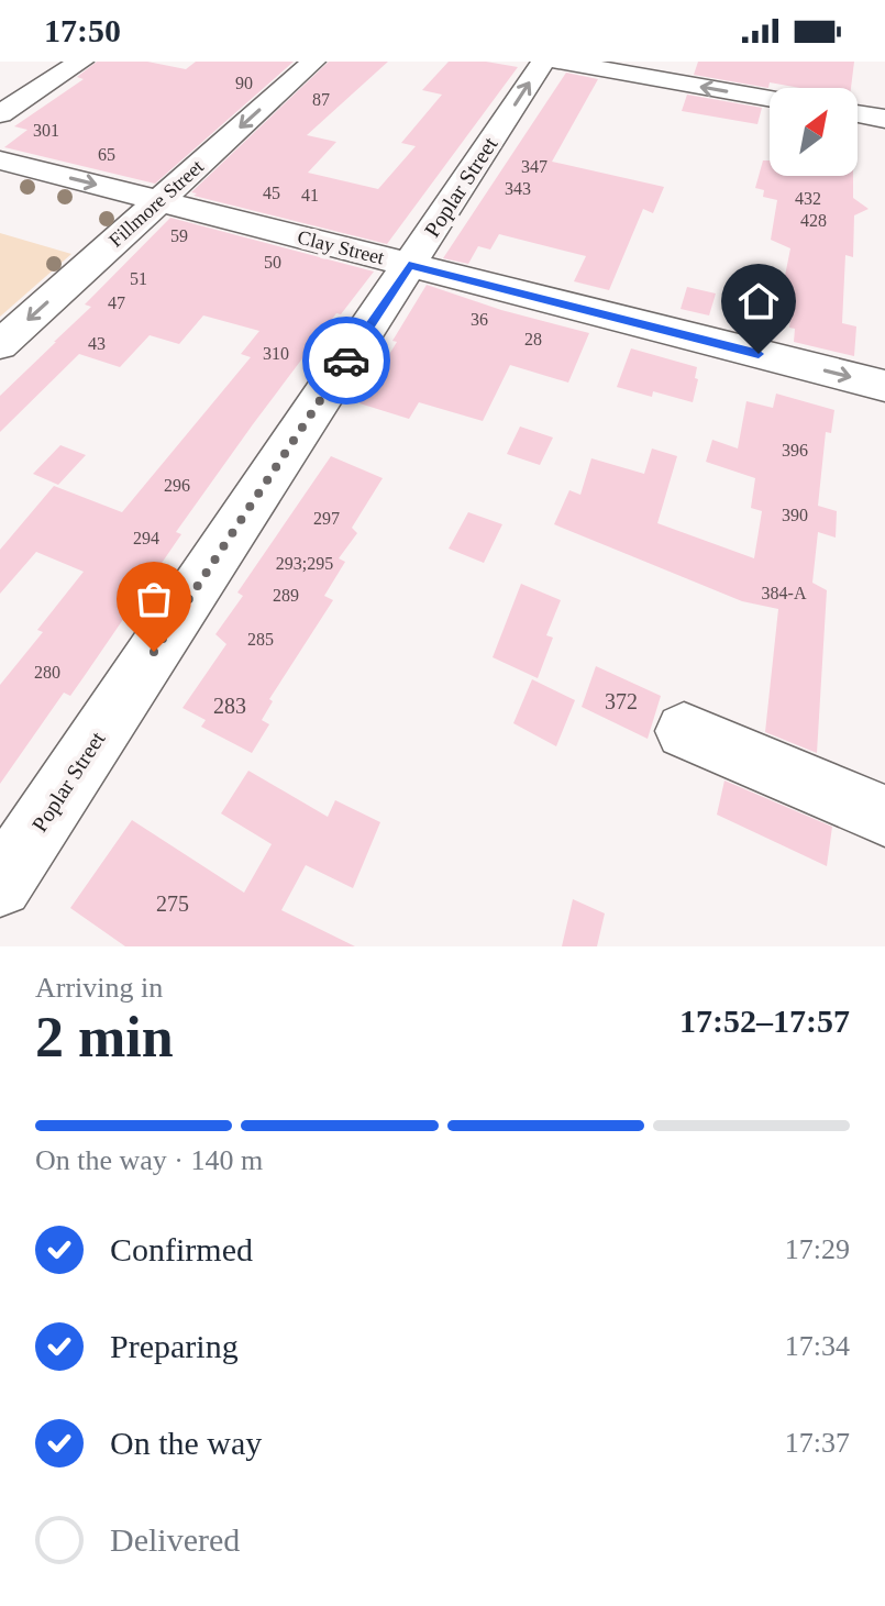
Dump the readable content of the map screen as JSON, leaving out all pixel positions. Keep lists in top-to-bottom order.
{
  "streets": {
    "street": ["Poplar Street", "Fillmore Street", "Clay Street"]
  },
  "crossings": [
    ["Poplar Street", "Clay Street"],
    ["Fillmore Street", "Clay Street"]
  ],
  "one_way": ["Fillmore Street"],
  "house_numbers": [
    "90",
    "87",
    "301",
    "65",
    "347",
    "343",
    "45",
    "41",
    "432",
    "428",
    "59",
    "50",
    "51",
    "47",
    "36",
    "28",
    "43",
    "310",
    "396",
    "296",
    "390",
    "297",
    "294",
    "293;295",
    "384-A",
    "289",
    "285",
    "280",
    "372",
    "283",
    "275"
  ],
  "north": "top right",
  "page": {
    "status": "17:50",
    "heading": ["2 min", "Arriving in", "17:52–17:57"],
    "bar": "On the way · 140 m",
    "list": [
      ["Confirmed", "17:29"],
      ["Preparing", "17:34"],
      ["On the way", "17:37"],
      "Delivered"
    ]
  }
}
